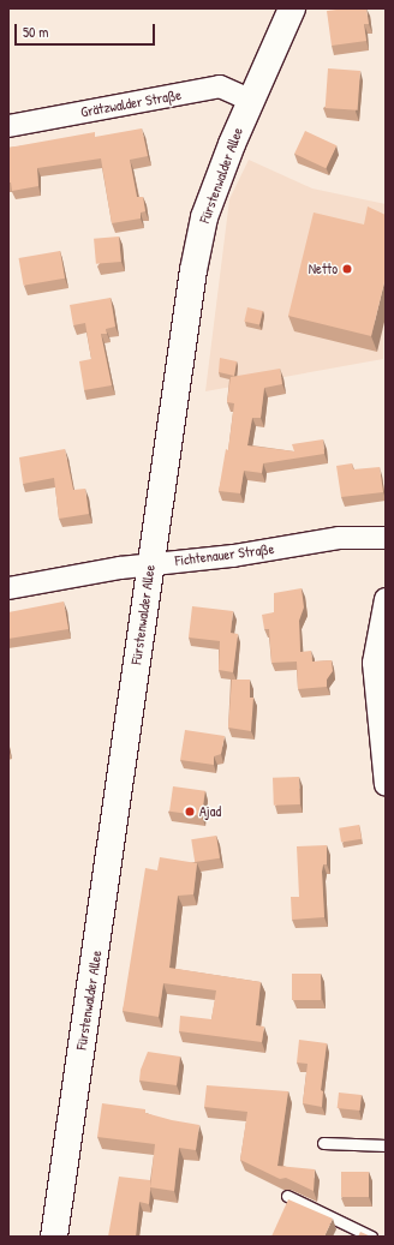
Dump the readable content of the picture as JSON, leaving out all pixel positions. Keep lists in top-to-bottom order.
{
  "streets": {
    "main road": ["Fürstenwalder Allee"],
    "street": ["Grätzwalder Straße", "Fichtenauer Straße"]
  },
  "crossings": [
    ["Grätzwalder Straße", "Fürstenwalder Allee"],
    ["Fürstenwalder Allee", "Fichtenauer Straße"]
  ],
  "places": ["Netto", "Ajad"],
  "scale_bar": "50 m"
}
